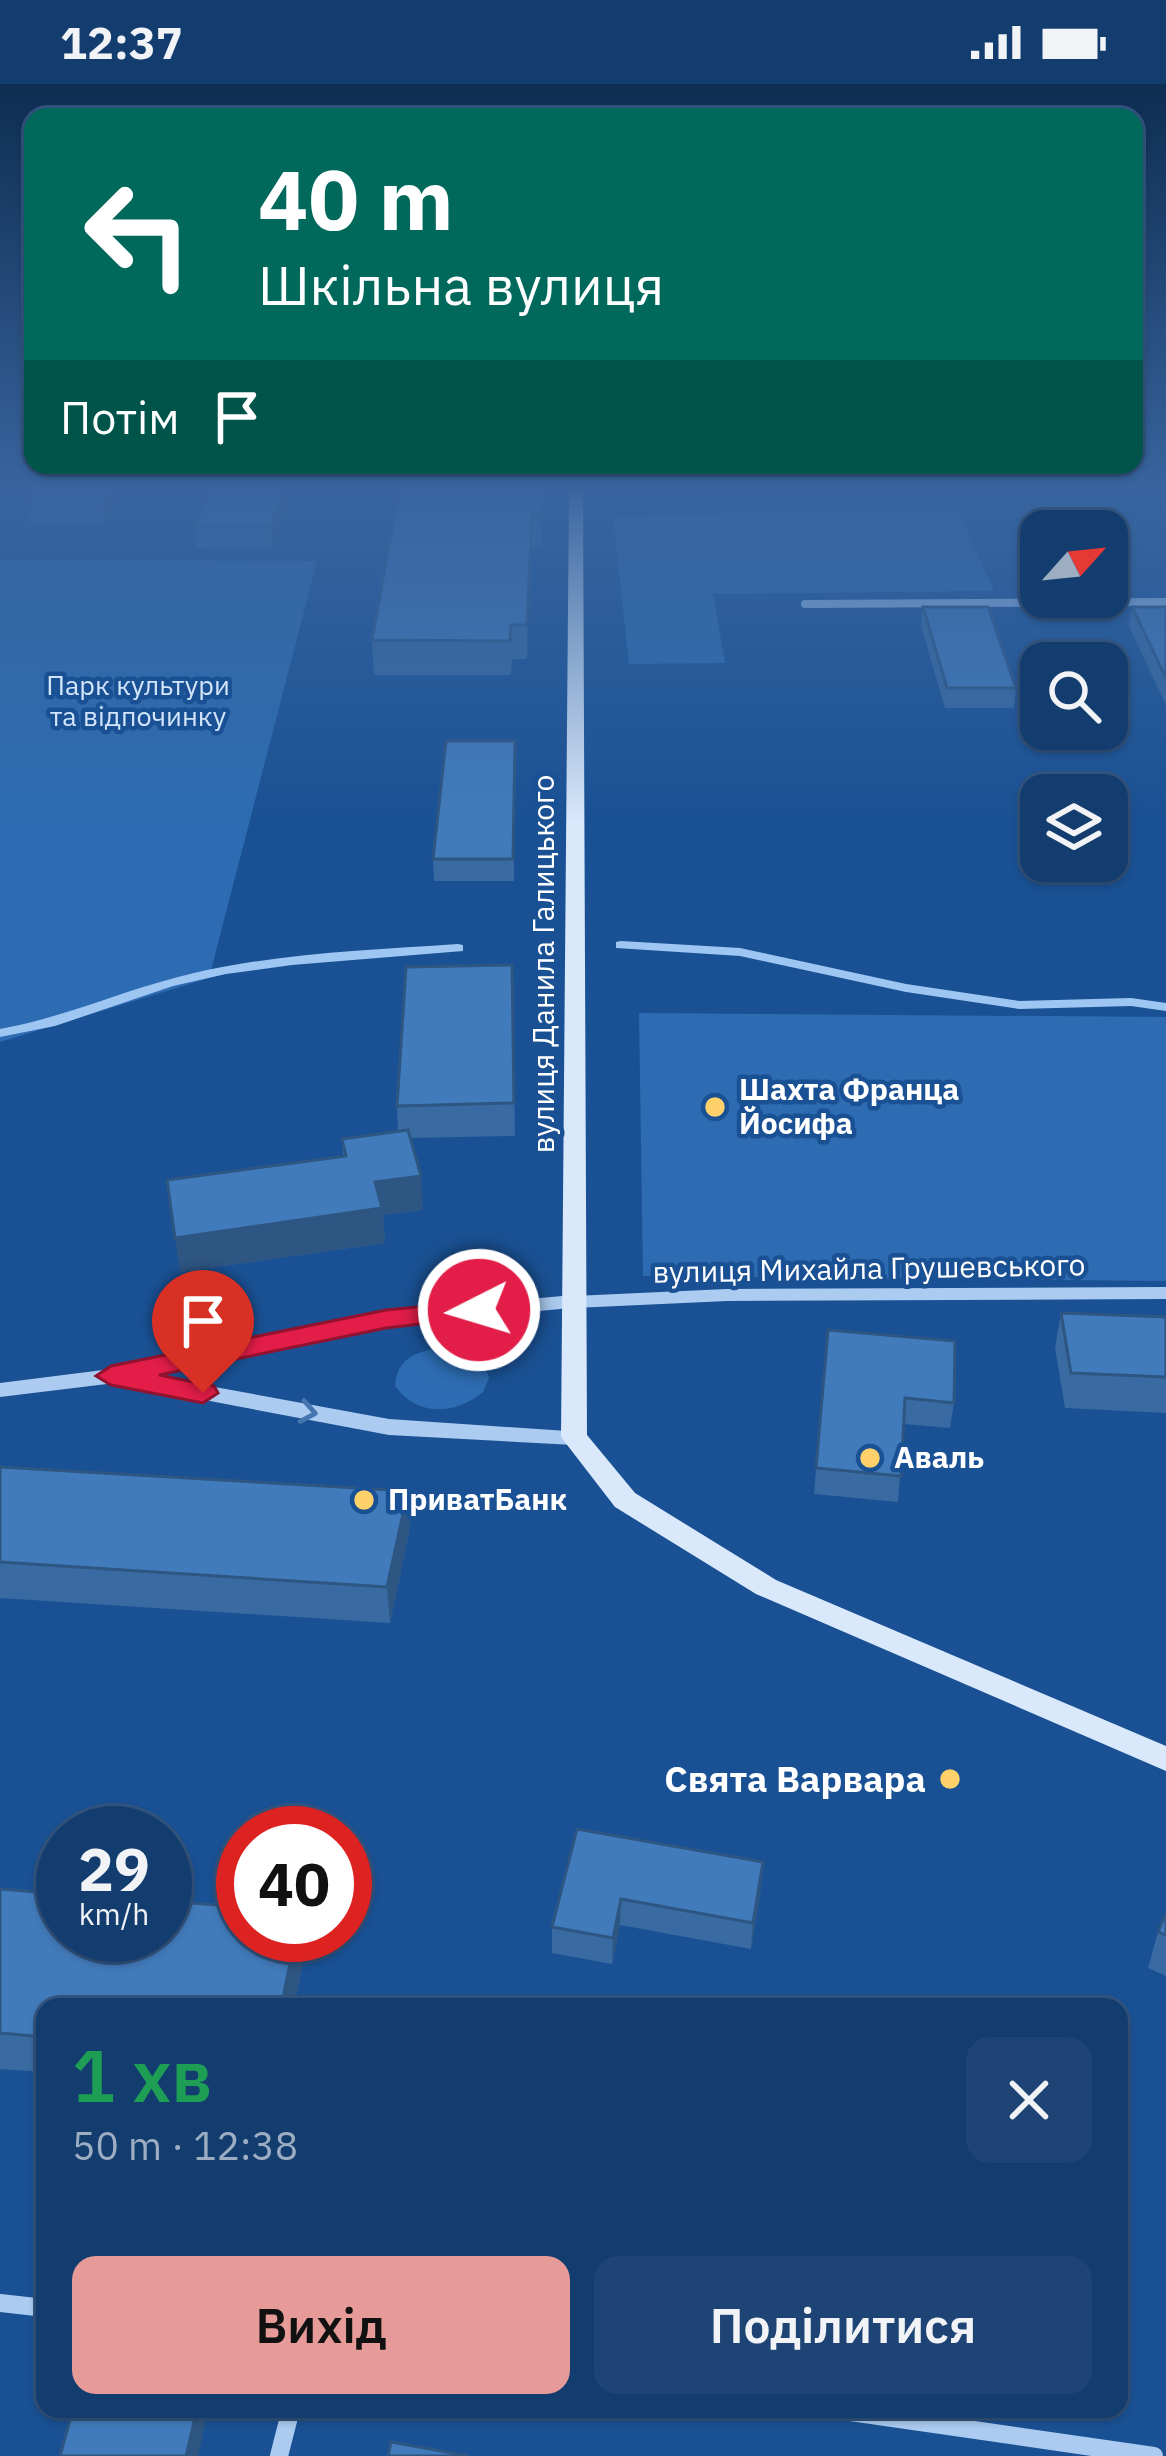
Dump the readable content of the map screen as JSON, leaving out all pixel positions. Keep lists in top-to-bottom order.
{
  "streets": {
    "main road": ["вулиця Данила Галицького"],
    "street": ["вулиця Михайла Грушевського"]
  },
  "crossings": [
    ["вулиця Данила Галицького", "вулиця Михайла Грушевського"]
  ],
  "parks": ["Парк культури та відпочинку"],
  "places": [
    "Шахта Франца Йосифа",
    "Аваль",
    "ПриватБанк",
    "Свята Варвара"
  ],
  "north": "top right",
  "page": {
    "status": "12:37",
    "turn": ["40 m", "Шкільна вулиця"],
    "then": "Потім",
    "speed": "29 km/h",
    "limit": "40",
    "heading": ["1 хв", "50 m · 12:38"],
    "buttons": ["Вихід", "Поділитися"]
  }
}
